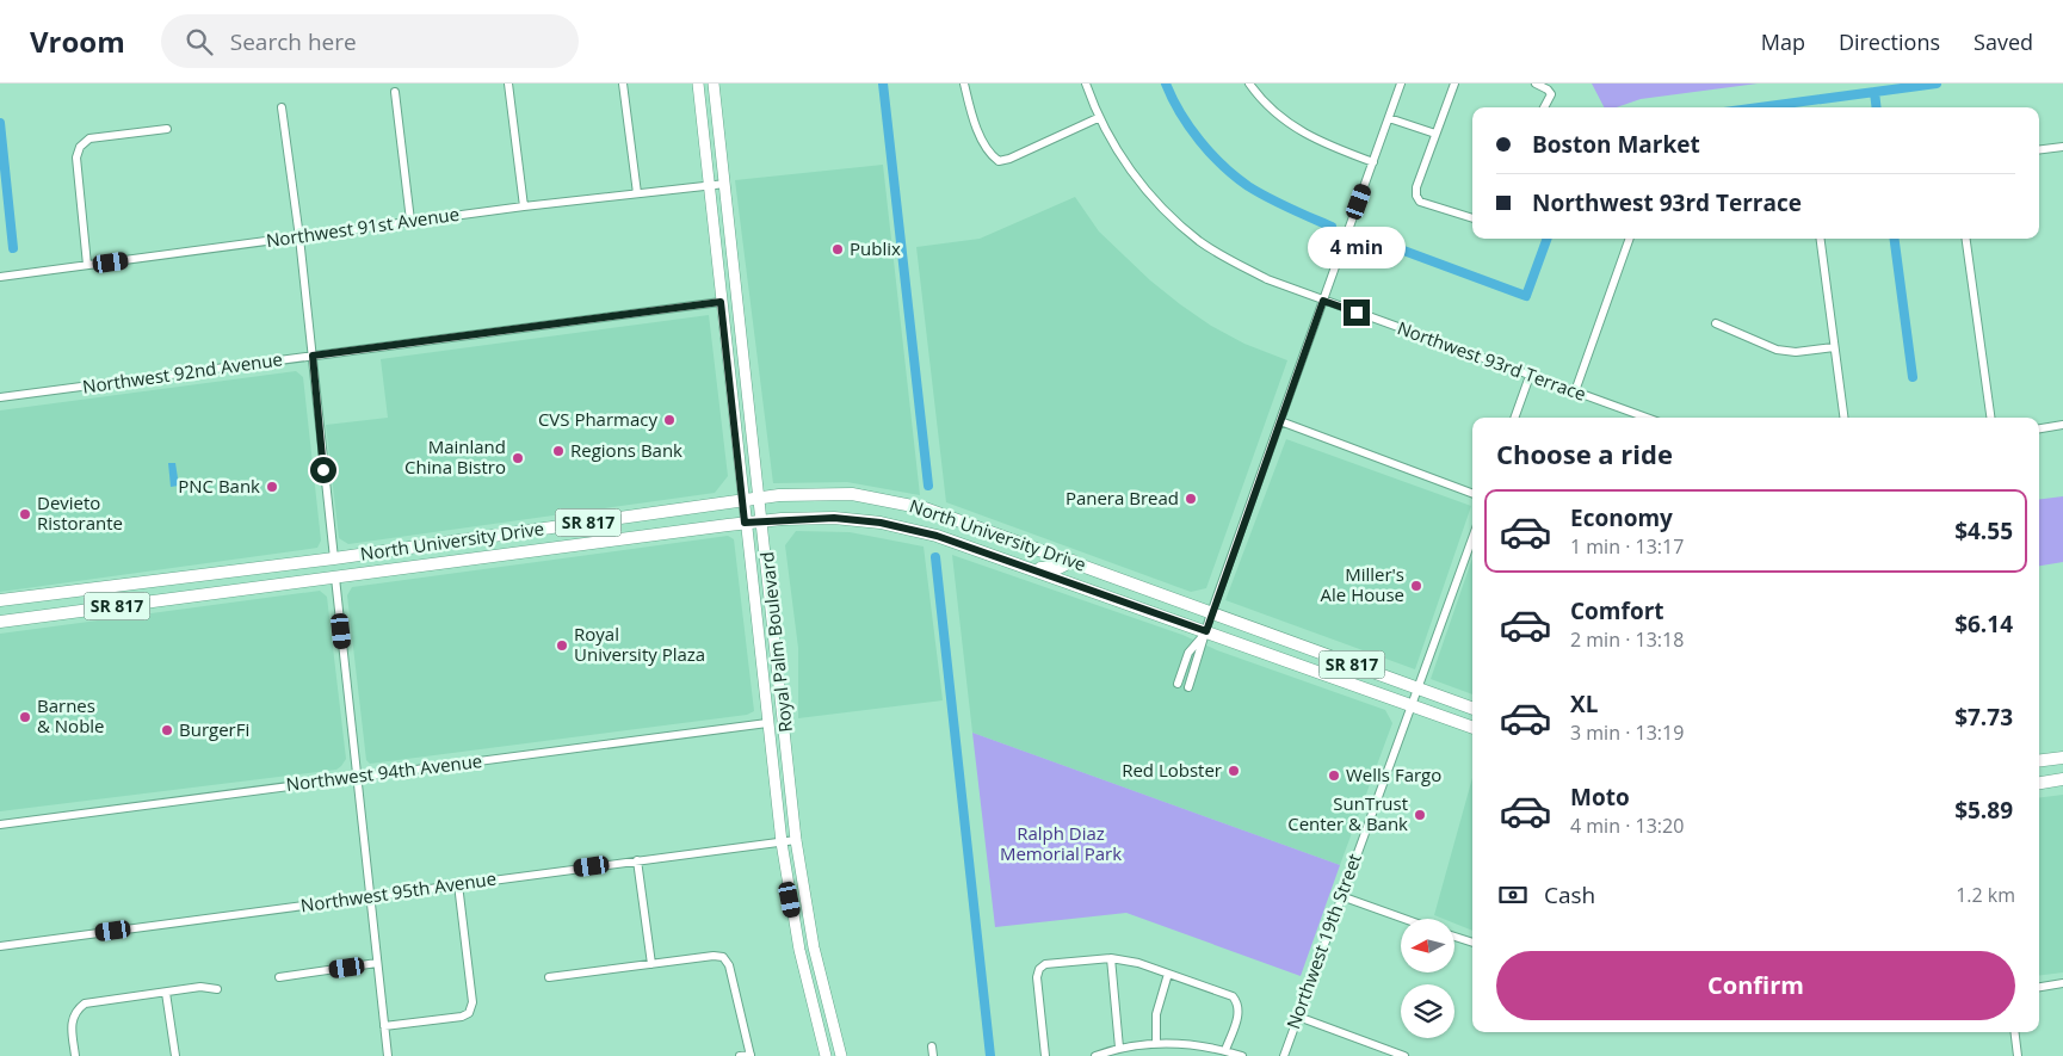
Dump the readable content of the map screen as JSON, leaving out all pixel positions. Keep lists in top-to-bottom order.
{
  "streets": {
    "main road": ["SR 817", "North University Drive", "Royal Palm Boulevard"],
    "street": [
      "Northwest 91st Avenue",
      "Northwest 93rd Terrace",
      "Northwest 92nd Avenue",
      "Northwest 94th Avenue",
      "Northwest 95th Avenue",
      "Northwest 19th Street"
    ]
  },
  "crossings": [
    ["Northwest 91st Avenue", "Royal Palm Boulevard"],
    ["Northwest 92nd Avenue", "Royal Palm Boulevard"],
    ["North University Drive", "Royal Palm Boulevard"],
    ["North University Drive", "Northwest 19th Street"],
    ["Royal Palm Boulevard", "Northwest 94th Avenue"],
    ["Royal Palm Boulevard", "Northwest 95th Avenue"]
  ],
  "parks": ["Ralph Diaz Memorial Park"],
  "places": [
    "Publix",
    "CVS Pharmacy",
    "Regions Bank",
    "Mainland China Bistro",
    "PNC Bank",
    "Panera Bread",
    "Devieto Ristorante",
    "Miller's Ale House",
    "Royal University Plaza",
    "Barnes & Noble",
    "BurgerFi",
    "Red Lobster",
    "Wells Fargo",
    "SunTrust Center & Bank"
  ],
  "north": "left",
  "page": {
    "header": "Vroom",
    "search": "Search here",
    "nav": ["Map", "Directions", "Saved"],
    "banner": ["Boston Market", "Northwest 93rd Terrace"],
    "bubble": "4 min",
    "heading": "Choose a ride",
    "list": [
      {
        "name": "Economy",
        "note": "1 min · 13:17",
        "value": "$4.55"
      },
      {
        "name": "Comfort",
        "note": "2 min · 13:18",
        "value": "$6.14"
      },
      {
        "name": "XL",
        "note": "3 min · 13:19",
        "value": "$7.73"
      },
      {
        "name": "Moto",
        "note": "4 min · 13:20",
        "value": "$5.89"
      }
    ],
    "pay": ["Cash", "1.2 km"],
    "buttons": "Confirm"
  }
}
